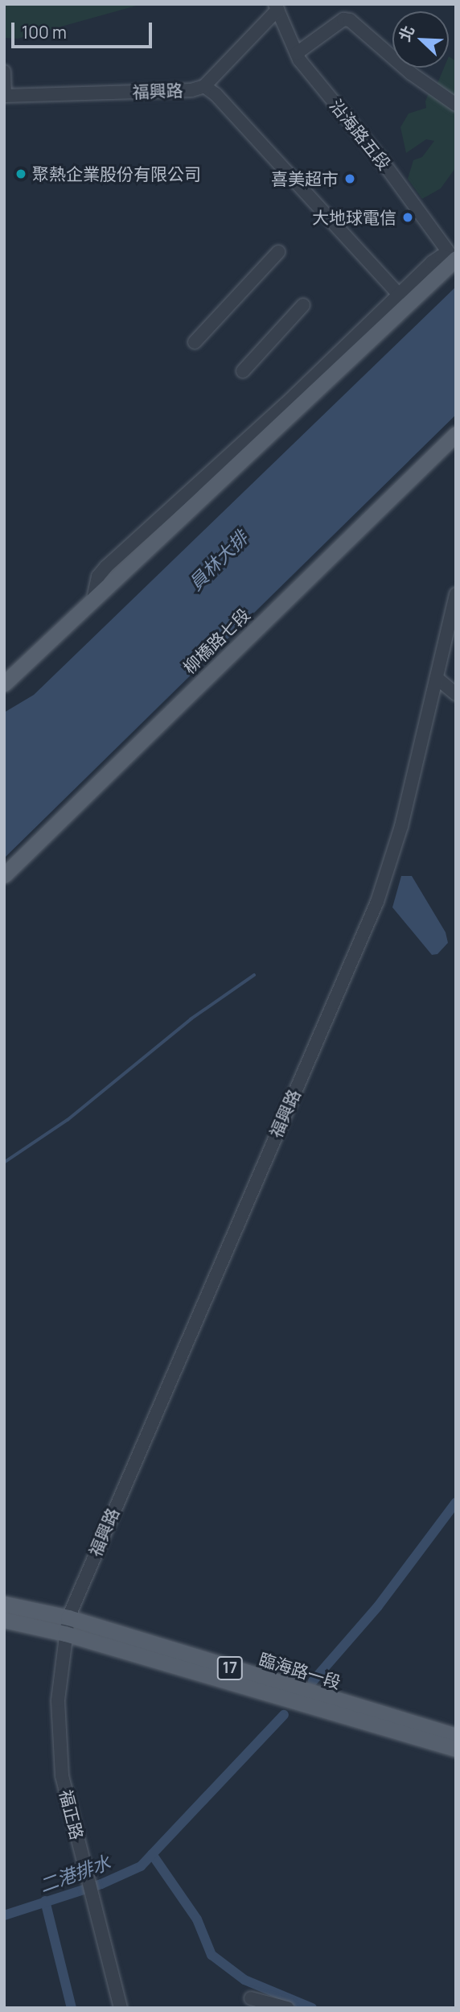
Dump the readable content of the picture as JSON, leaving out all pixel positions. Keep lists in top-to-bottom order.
{
  "streets": {
    "main road": ["柳橋路七段", "17", "臨海路一段"],
    "street": ["福興路", "沿海路五段", "福正路"]
  },
  "crossings": [
    ["福興路", "沿海路五段"],
    ["福興路", "臨海路一段"],
    ["福興路", "福正路"],
    ["臨海路一段", "福正路"]
  ],
  "water": ["員林大排", "二港排水"],
  "places": ["聚熱企業股份有限公司", "喜美超市", "大地球電信"],
  "scale_bar": "100 m",
  "north": "top left"
}
